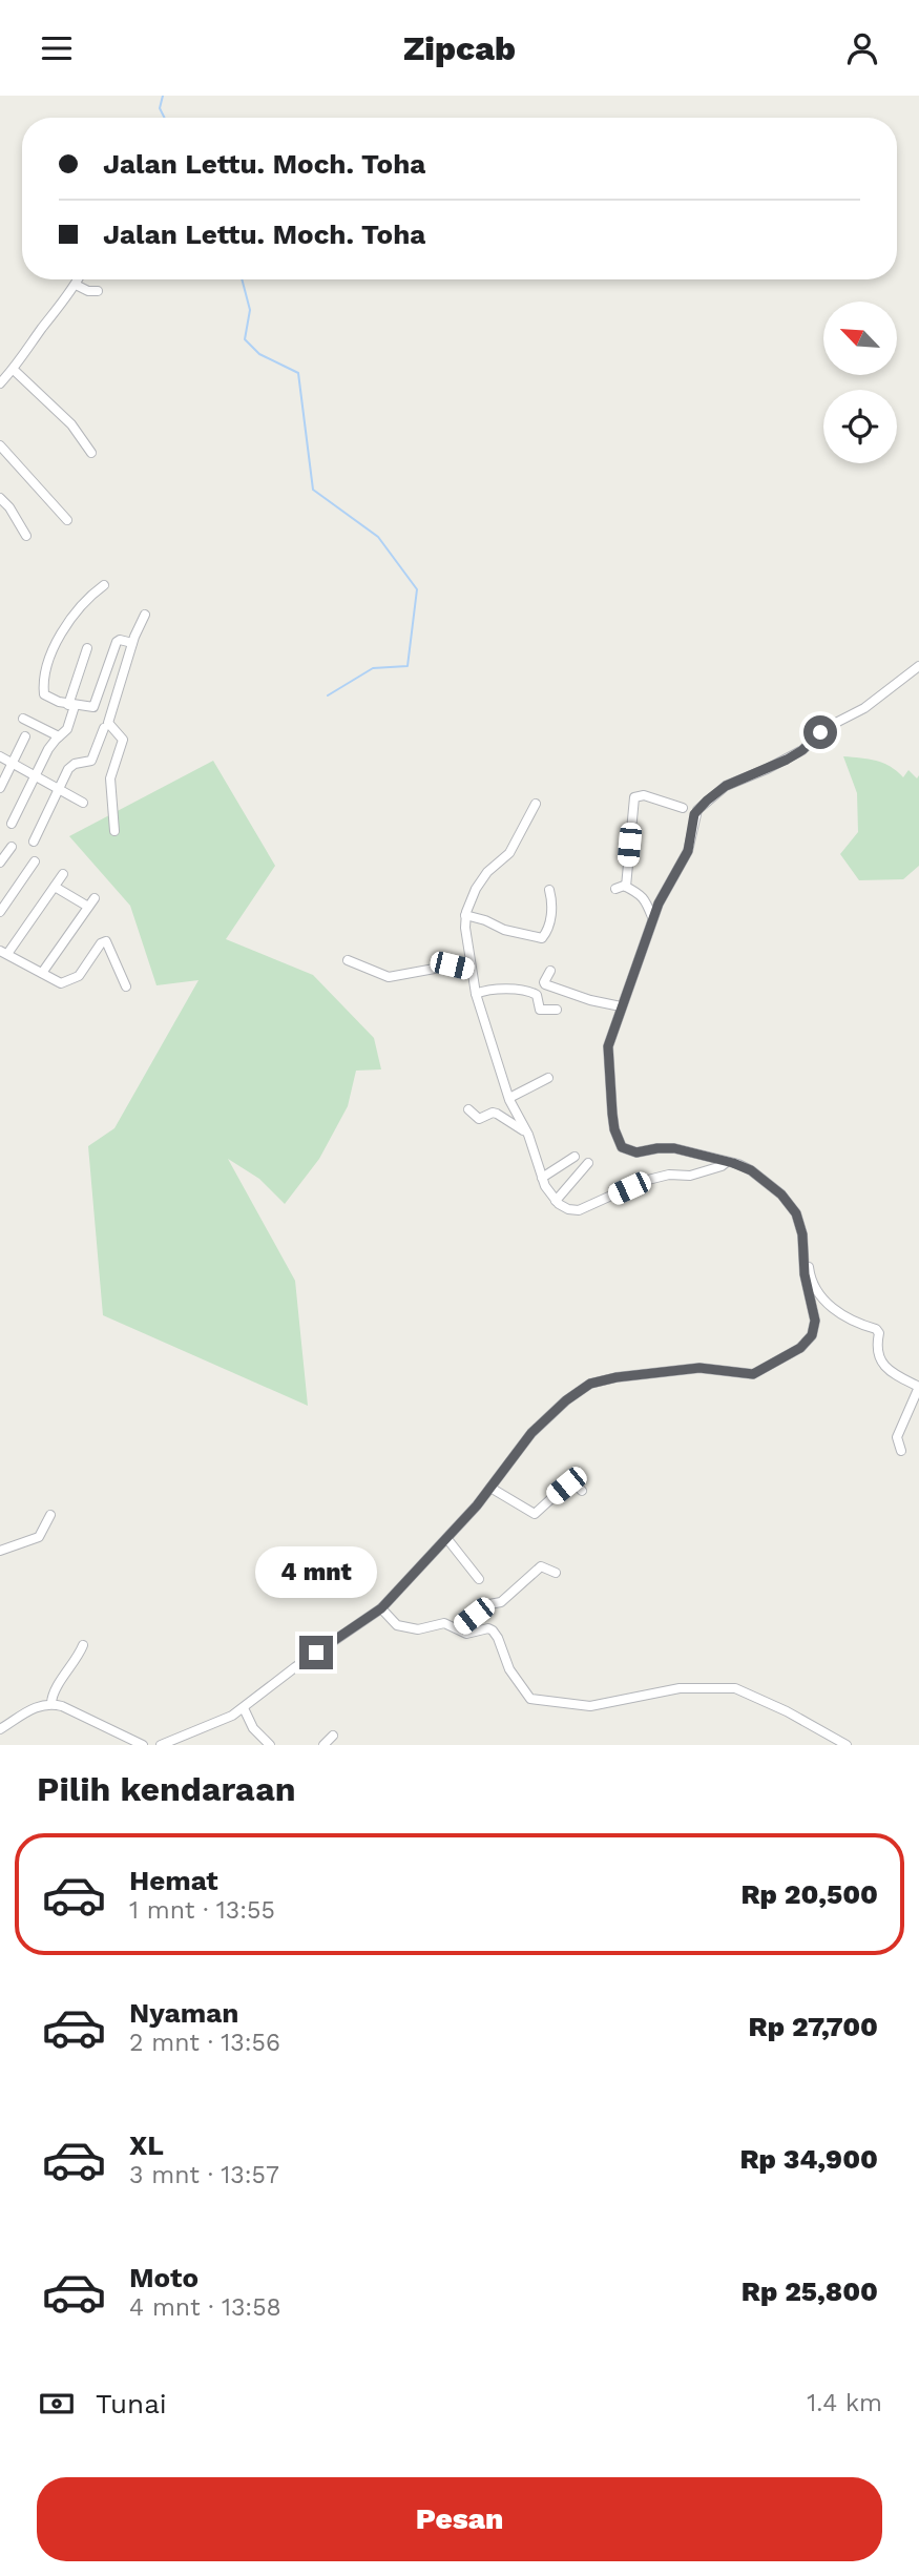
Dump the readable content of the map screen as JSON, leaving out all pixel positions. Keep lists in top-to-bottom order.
{
  "north": "top left",
  "page": {
    "header": "Zipcab",
    "banner": ["Jalan Lettu. Moch. Toha", "Jalan Lettu. Moch. Toha"],
    "bubble": "4 mnt",
    "heading": "Pilih kendaraan",
    "list": [
      {
        "name": "Hemat",
        "note": "1 mnt · 13:55",
        "value": "Rp 20,500"
      },
      {
        "name": "Nyaman",
        "note": "2 mnt · 13:56",
        "value": "Rp 27,700"
      },
      {
        "name": "XL",
        "note": "3 mnt · 13:57",
        "value": "Rp 34,900"
      },
      {
        "name": "Moto",
        "note": "4 mnt · 13:58",
        "value": "Rp 25,800"
      }
    ],
    "pay": ["Tunai", "1.4 km"],
    "buttons": "Pesan"
  }
}
